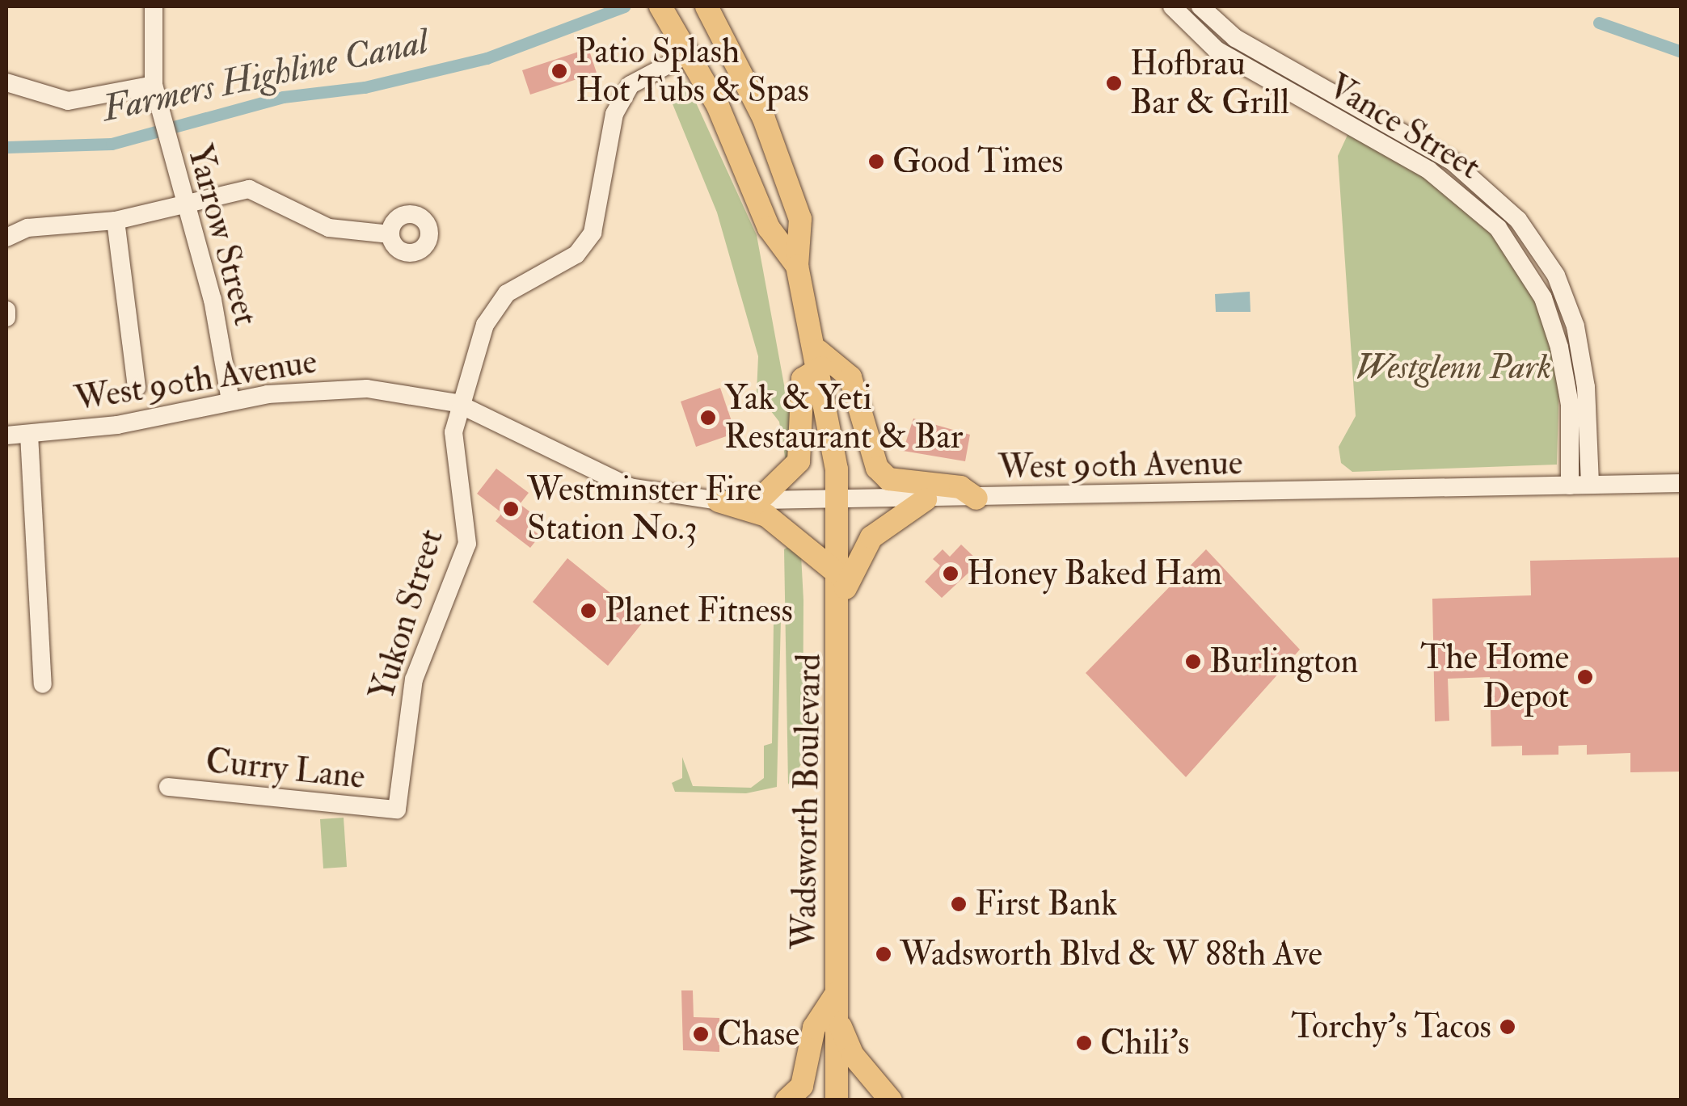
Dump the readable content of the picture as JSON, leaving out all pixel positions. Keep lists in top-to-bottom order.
{
  "streets": {
    "main road": ["Wadsworth Boulevard"],
    "street": [
      "Vance Street",
      "Yarrow Street",
      "West 90th Avenue",
      "Yukon Street",
      "Curry Lane"
    ]
  },
  "crossings": [
    ["Vance Street", "West 90th Avenue"],
    ["Yarrow Street", "West 90th Avenue"],
    ["West 90th Avenue", "Yukon Street"],
    ["West 90th Avenue", "Wadsworth Boulevard"],
    ["Yukon Street", "Curry Lane"]
  ],
  "water": ["Farmers Highline Canal"],
  "parks": ["Westglenn Park"],
  "places": [
    "Patio Splash Hot Tubs & Spas",
    "Hofbrau Bar & Grill",
    "Good Times",
    "Yak & Yeti Restaurant & Bar",
    "Westminster Fire Station No.3",
    "Honey Baked Ham",
    "Planet Fitness",
    "Burlington",
    "The Home Depot",
    "First Bank",
    "Wadsworth Blvd & W 88th Ave",
    "Torchy's Tacos",
    "Chase",
    "Chili's"
  ]
}
